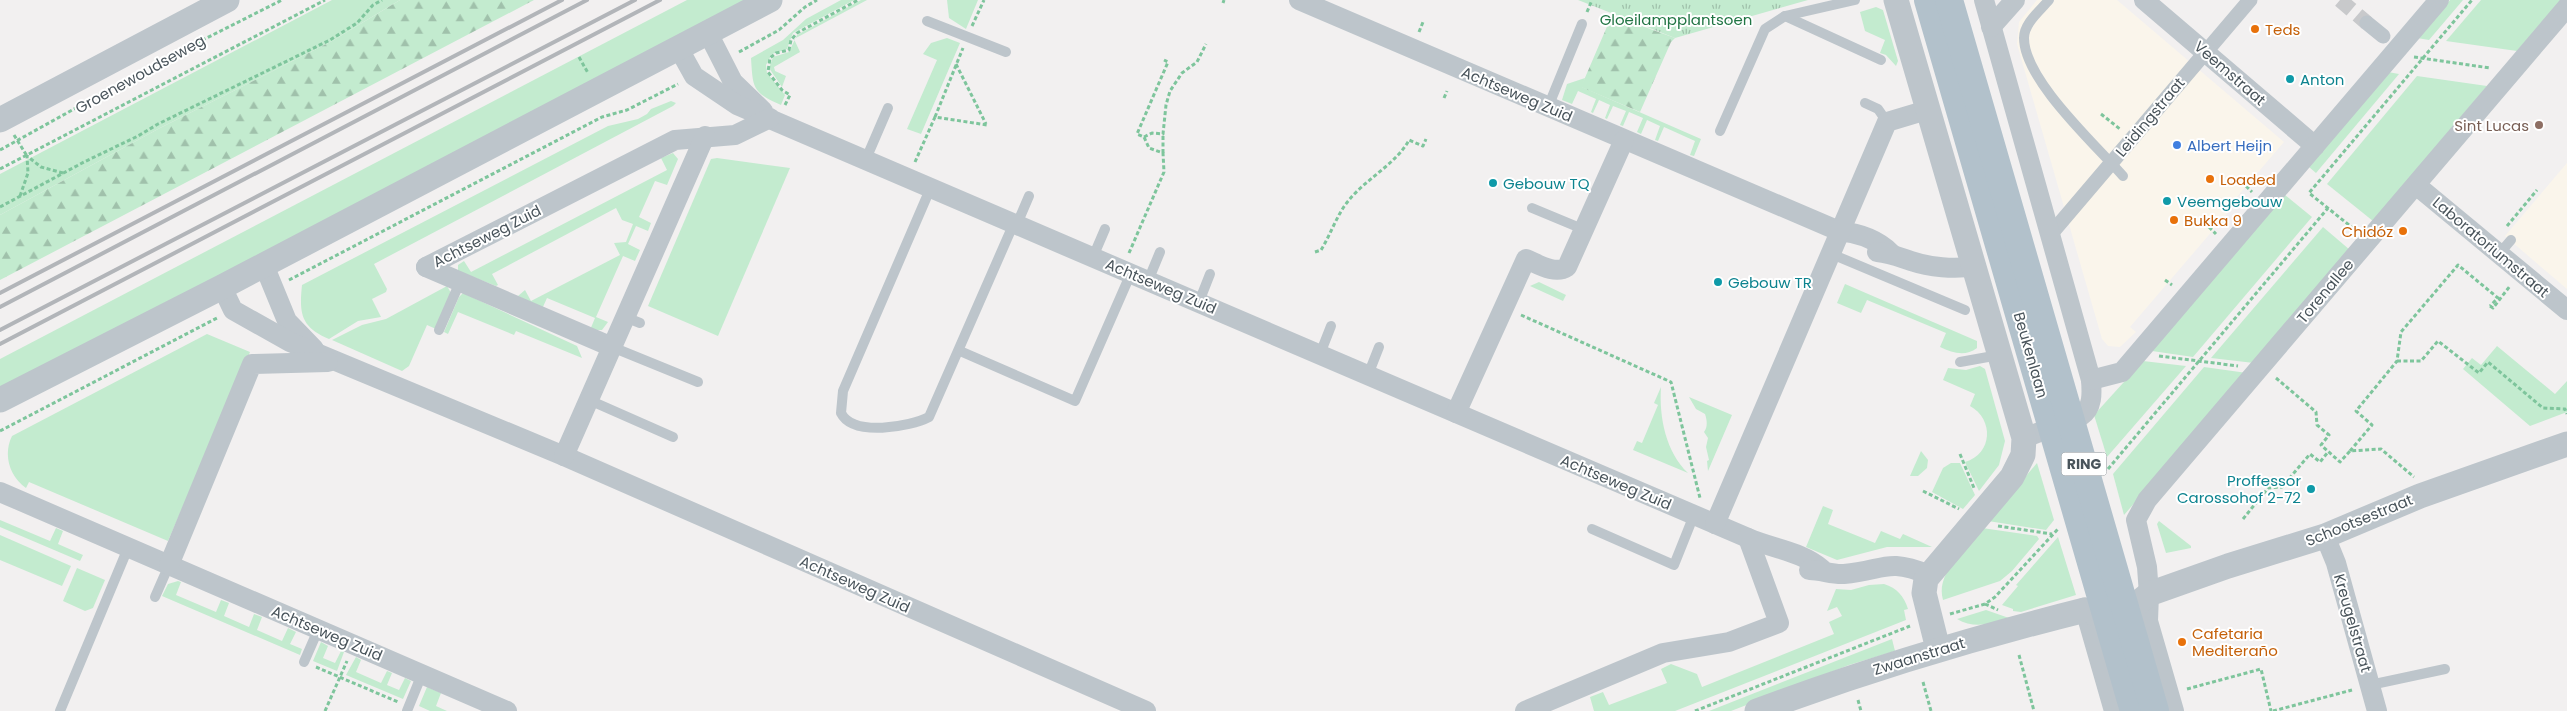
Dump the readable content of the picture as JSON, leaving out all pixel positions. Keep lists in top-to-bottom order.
{
  "streets": {
    "main road": ["Beukenlaan", "RING"],
    "street": [
      "Veemstraat",
      "Groenewoudseweg",
      "Achtseweg Zuid",
      "Leidingstraat",
      "Laboratoriumstraat",
      "Torenallee",
      "Schootsestraat",
      "Kreugelstraat",
      "Zwaanstraat"
    ]
  },
  "crossings": [
    ["Veemstraat", "Leidingstraat"],
    ["Achtseweg Zuid", "Beukenlaan"],
    ["Laboratoriumstraat", "Torenallee"],
    ["Torenallee", "Schootsestraat"],
    ["Schootsestraat", "Kreugelstraat"],
    ["Schootsestraat", "Zwaanstraat"]
  ],
  "parks": ["Gloeilampplantsoen"],
  "places": [
    "Teds",
    "Anton",
    "Sint Lucas",
    "Albert Heijn",
    "Loaded",
    "Gebouw TQ",
    "Veemgebouw",
    "Bukka 9",
    "Chidóz",
    "Gebouw TR",
    "Proffessor Carossohof 2-72",
    "Cafetaria Mediteraño"
  ]
}
